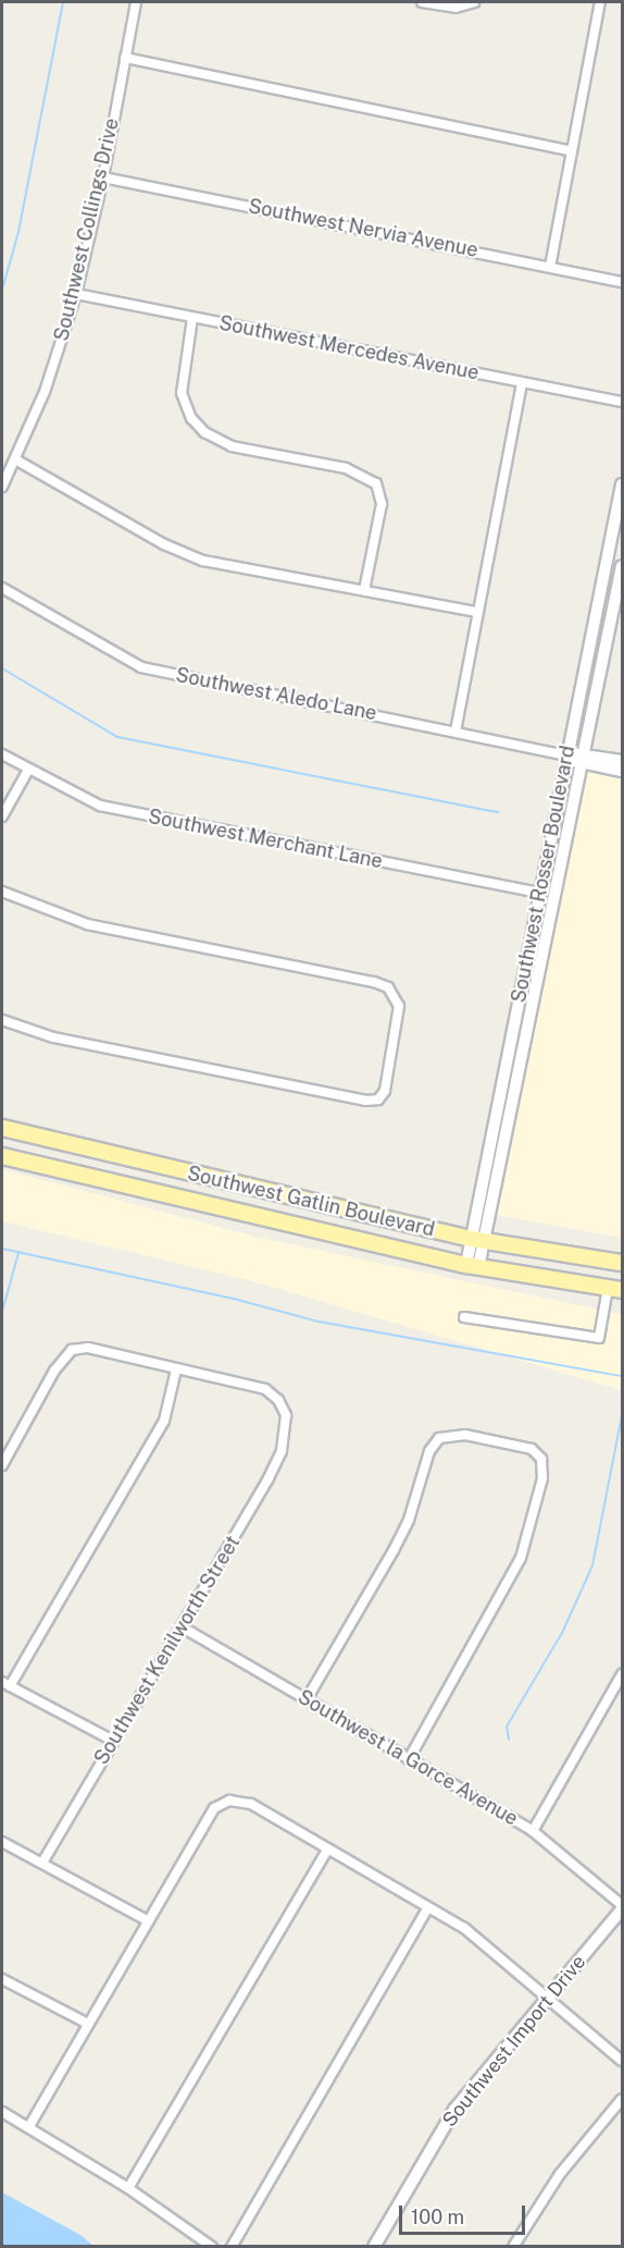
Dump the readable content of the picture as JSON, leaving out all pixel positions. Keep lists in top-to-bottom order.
{
  "streets": {
    "main road": ["Southwest Gatlin Boulevard"],
    "street": [
      "Southwest Nervia Avenue",
      "Southwest Collings Drive",
      "Southwest Mercedes Avenue",
      "Southwest Aledo Lane",
      "Southwest Merchant Lane",
      "Southwest Rosser Boulevard",
      "Southwest Kenilworth Street",
      "Southwest la Gorce Avenue",
      "Southwest Import Drive"
    ]
  },
  "crossings": [
    ["Southwest Nervia Avenue", "Southwest Collings Drive"],
    ["Southwest Collings Drive", "Southwest Mercedes Avenue"],
    ["Southwest Aledo Lane", "Southwest Rosser Boulevard"],
    ["Southwest Merchant Lane", "Southwest Rosser Boulevard"],
    ["Southwest Rosser Boulevard", "Southwest Gatlin Boulevard"],
    ["Southwest Kenilworth Street", "Southwest la Gorce Avenue"],
    ["Southwest la Gorce Avenue", "Southwest Import Drive"]
  ],
  "scale_bar": "100 m"
}
